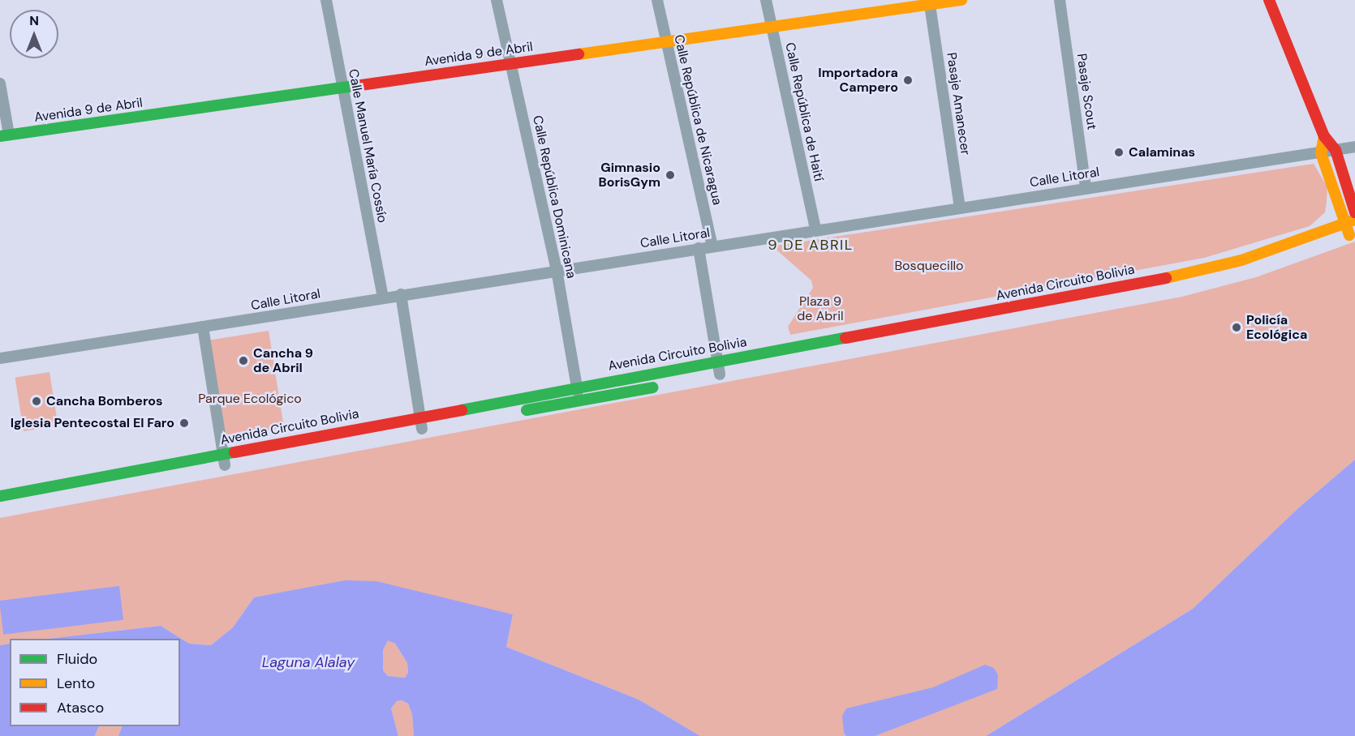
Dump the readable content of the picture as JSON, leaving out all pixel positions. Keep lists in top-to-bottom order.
{
  "streets": {
    "main road": ["Avenida 9 de Abril", "Avenida Circuito Bolivia"],
    "street": [
      "Pasaje Scout",
      "Pasaje Amanecer",
      "Calle República de Haití",
      "Calle República de Nicaragua",
      "Calle Manuel María Cossío",
      "Calle Litoral",
      "Calle República Dominicana"
    ]
  },
  "crossings": [
    ["Avenida 9 de Abril", "Pasaje Amanecer"],
    ["Avenida 9 de Abril", "Calle República de Haití"],
    ["Avenida 9 de Abril", "Calle República de Nicaragua"],
    ["Avenida 9 de Abril", "Calle Manuel María Cossío"],
    ["Avenida 9 de Abril", "Calle República Dominicana"],
    ["Pasaje Scout", "Calle Litoral"],
    ["Pasaje Amanecer", "Calle Litoral"],
    ["Calle República de Haití", "Calle Litoral"],
    ["Calle República de Nicaragua", "Calle Litoral"],
    ["Calle Manuel María Cossío", "Calle Litoral"],
    ["Calle Litoral", "Calle República Dominicana"],
    ["Calle República Dominicana", "Avenida Circuito Bolivia"]
  ],
  "districts": ["9 DE ABRIL"],
  "water": ["Laguna Alalay"],
  "parks": ["Bosquecillo", "Plaza 9 de Abril", "Parque Ecológico"],
  "places": [
    "Importadora Campero",
    "Calaminas",
    "Gimnasio BorisGym",
    "Policía Ecológica",
    "Cancha 9 de Abril",
    "Cancha Bomberos",
    "Iglesia Pentecostal El Faro"
  ],
  "legend": ["Fluido", "Lento", "Atasco"],
  "north": "top"
}
